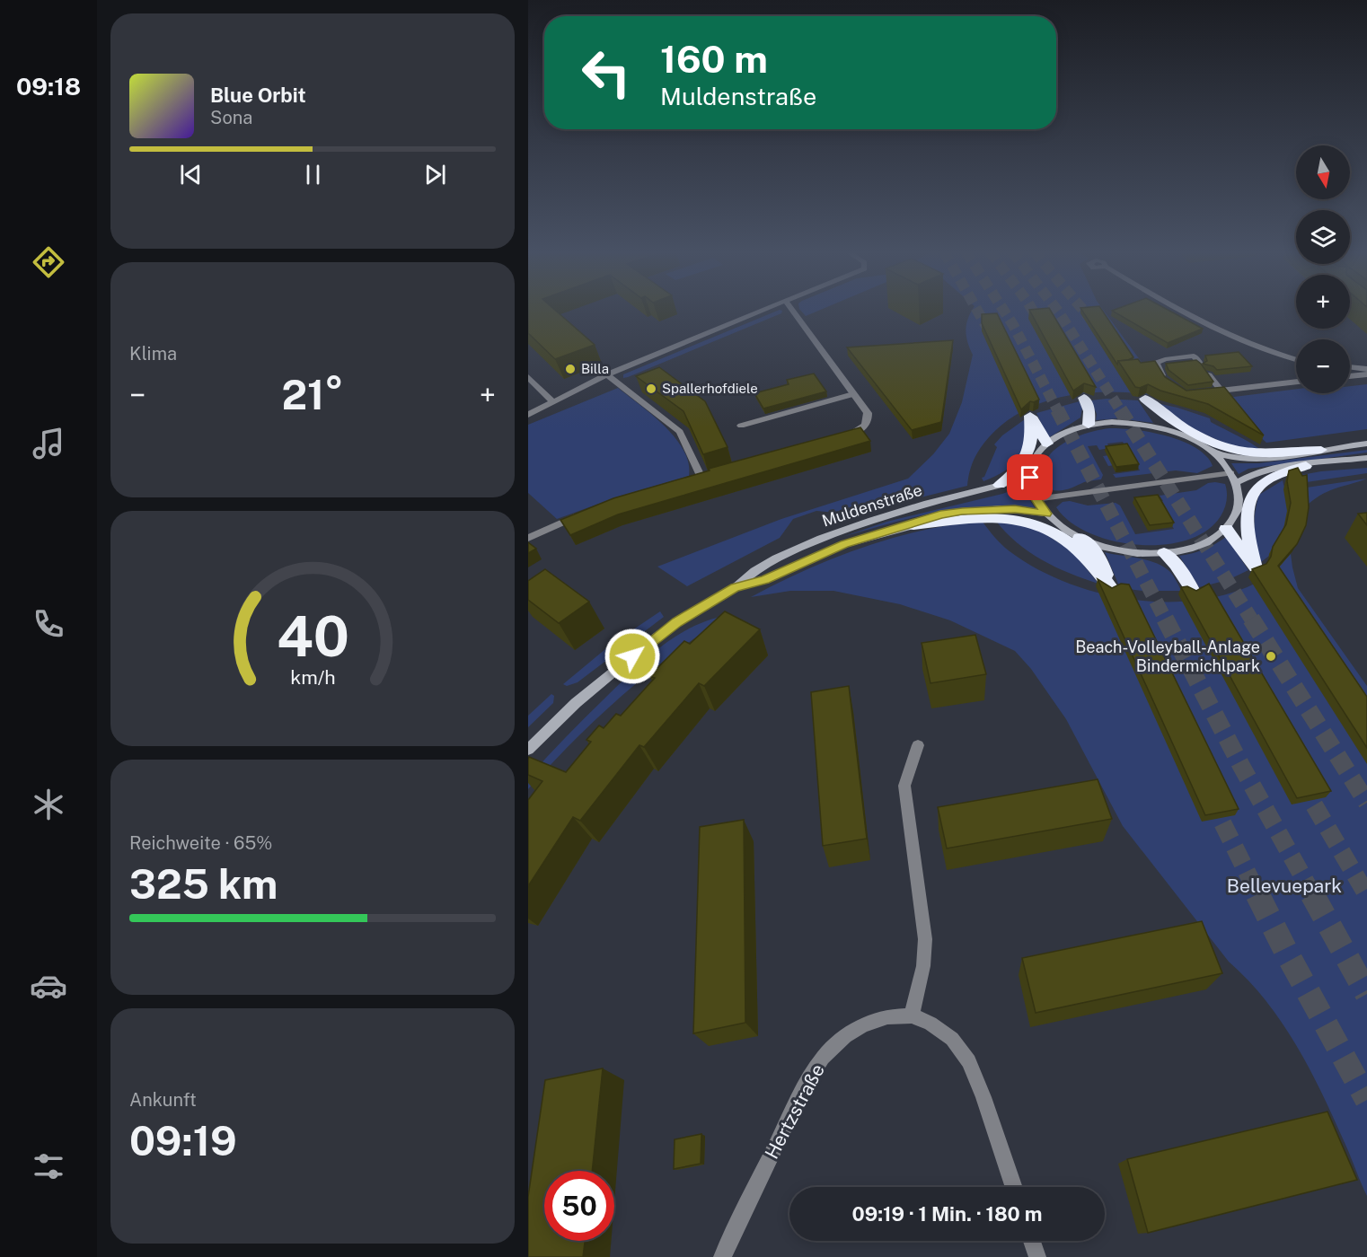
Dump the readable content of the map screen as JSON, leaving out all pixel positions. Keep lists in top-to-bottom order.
{
  "streets": {
    "main road": ["Muldenstraße"],
    "street": ["Hertzstraße"]
  },
  "parks": ["Bellevuepark"],
  "places": ["Billa", "Spallerhofdiele", "Beach-Volleyball-Anlage Bindermichlpark"],
  "north": "bottom",
  "page": {
    "tabs": "09:18",
    "turn": ["160 m", "Muldenstraße"],
    "song": ["Blue Orbit", "Sona"],
    "map_buttons": ["+", "−"],
    "tile": [
      "Klima",
      ["Reichweite · 65%", "325 km"],
      ["Ankunft", "09:19"]
    ],
    "heat": ["−", "21°", "+"],
    "limit": "50",
    "trip": "09:19 · 1 Min. · 180 m",
    "gauge": ["40", "km/h"]
  }
}
